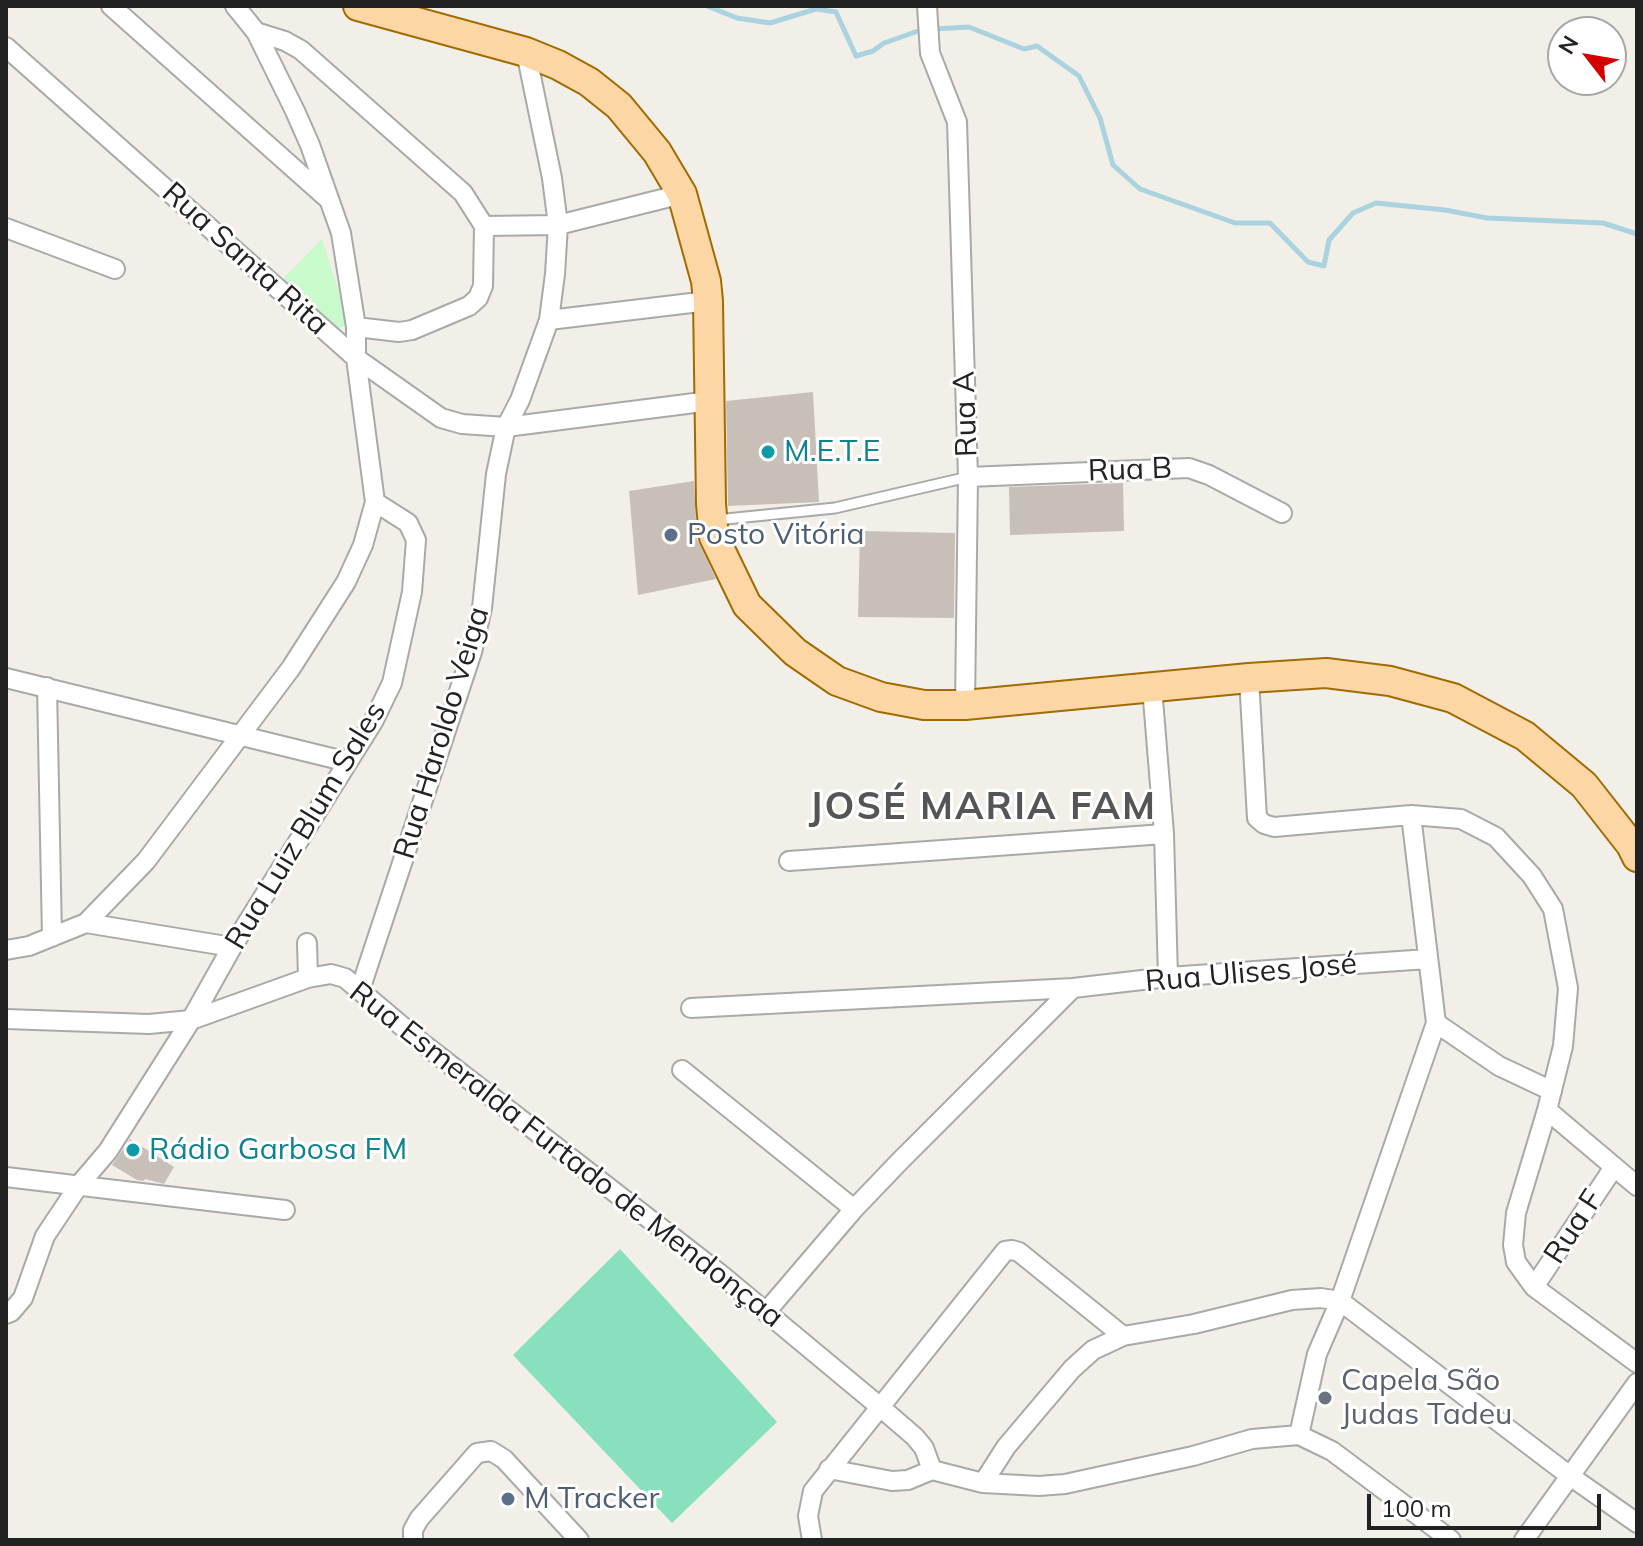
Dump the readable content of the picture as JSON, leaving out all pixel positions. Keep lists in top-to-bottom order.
{
  "streets": {
    "street": [
      "Rua Santa Rita",
      "Rua A",
      "Rua B",
      "Rua Haroldo Veiga",
      "Rua Luiz Blum Sales",
      "Rua Ulises José",
      "Rua Esmeralda Furtado de Mendonçaa",
      "Rua F"
    ]
  },
  "crossings": [
    ["Rua Santa Rita", "Rua Haroldo Veiga"],
    ["Rua A", "Rua B"],
    ["Rua Haroldo Veiga", "Rua Esmeralda Furtado de Mendonçaa"],
    ["Rua Luiz Blum Sales", "Rua Esmeralda Furtado de Mendonçaa"]
  ],
  "districts": ["JOSÉ MARIA FAM"],
  "places": [
    "M.E.T.E",
    "Posto Vitória",
    "Rádio Garbosa FM",
    "Capela São Judas Tadeu",
    "M Tracker"
  ],
  "scale_bar": "100 m",
  "north": "top left"
}
